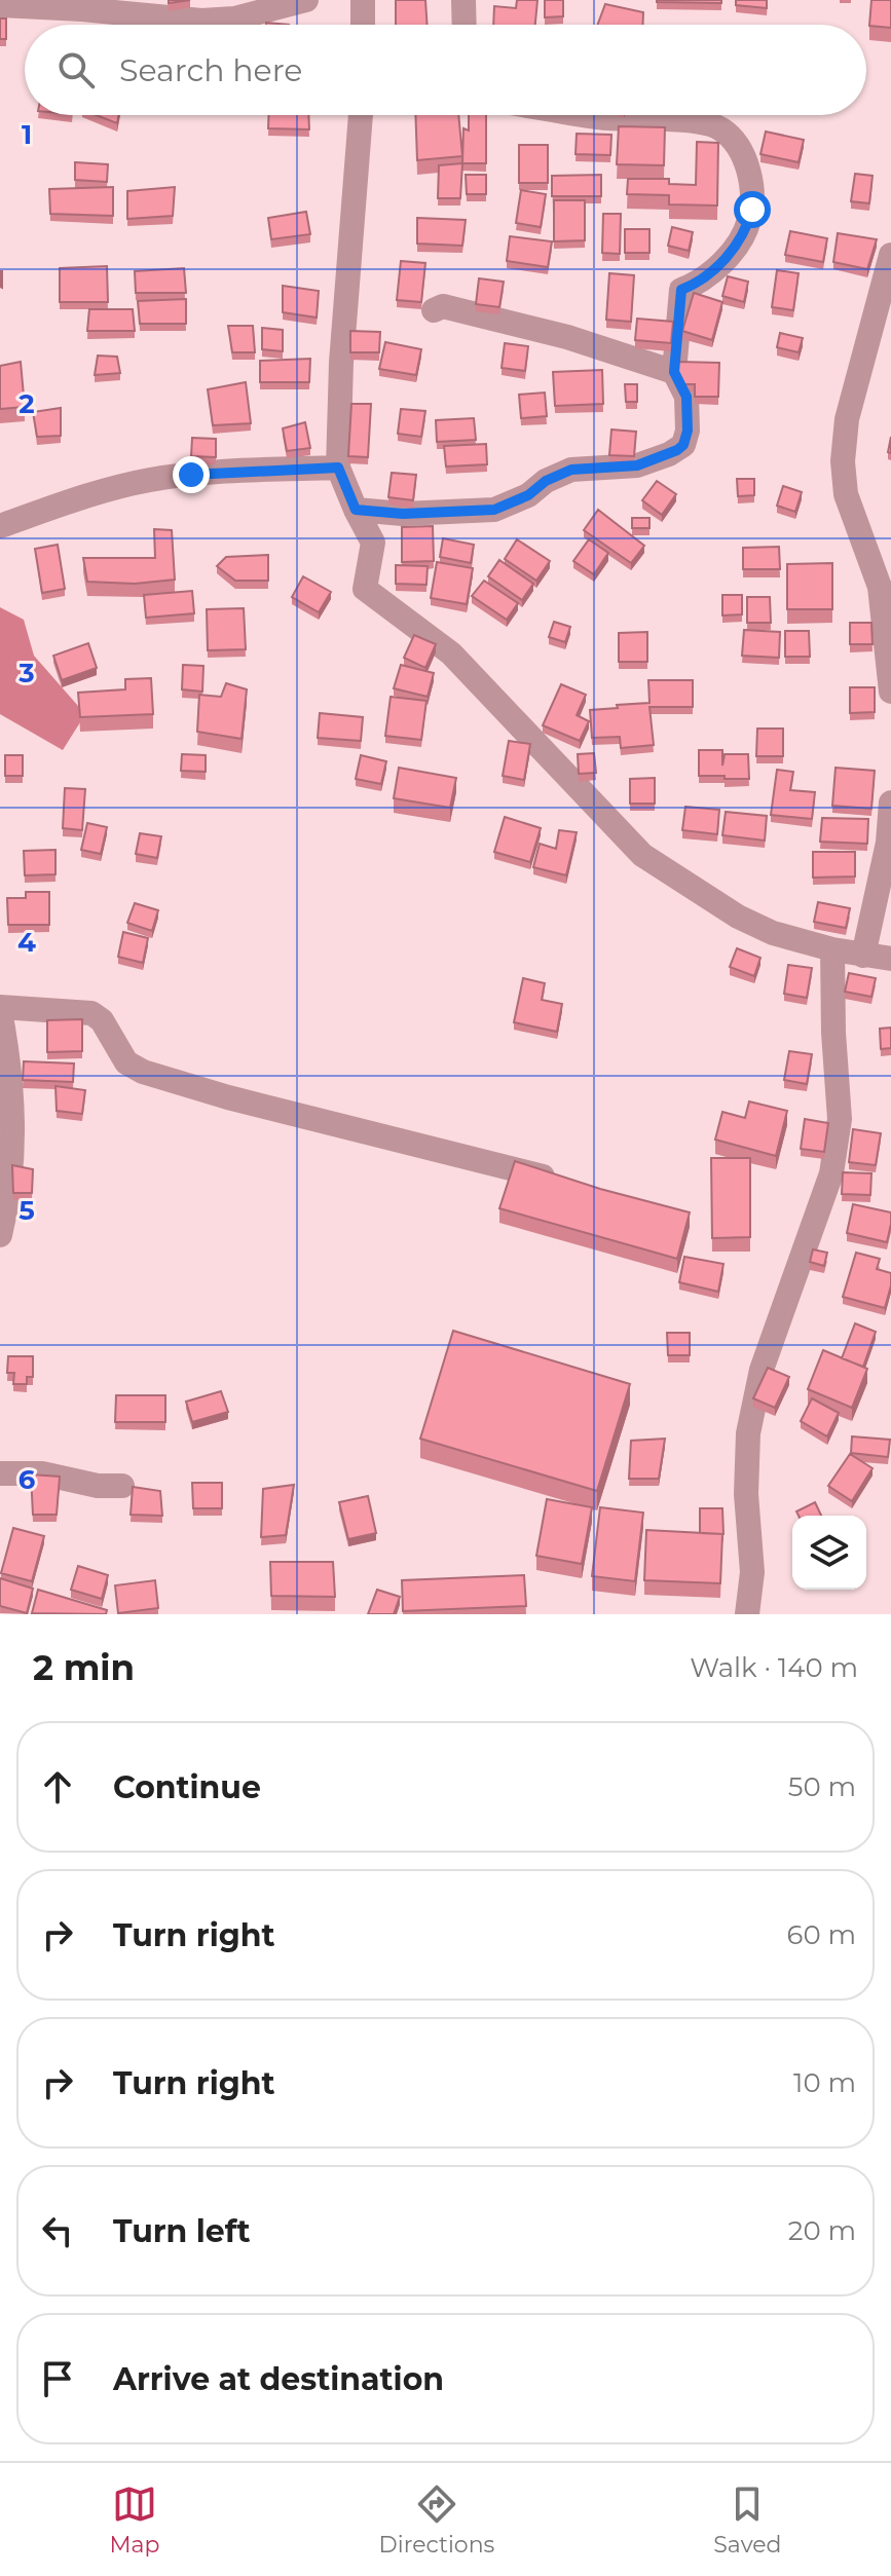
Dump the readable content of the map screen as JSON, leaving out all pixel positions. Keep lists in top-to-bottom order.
{
  "page": {
    "search": "Search here",
    "heading": ["2 min", "Walk · 140 m"],
    "list": [
      ["Continue", "50 m"],
      ["Turn right", "60 m"],
      ["Turn right", "10 m"],
      ["Turn left", "20 m"],
      "Arrive at destination"
    ],
    "nav": ["Map", "Directions", "Saved"]
  },
  "grid": {
    "rows": [
      "1",
      "2",
      "3",
      "4",
      "5",
      "6"
    ]
  }
}
